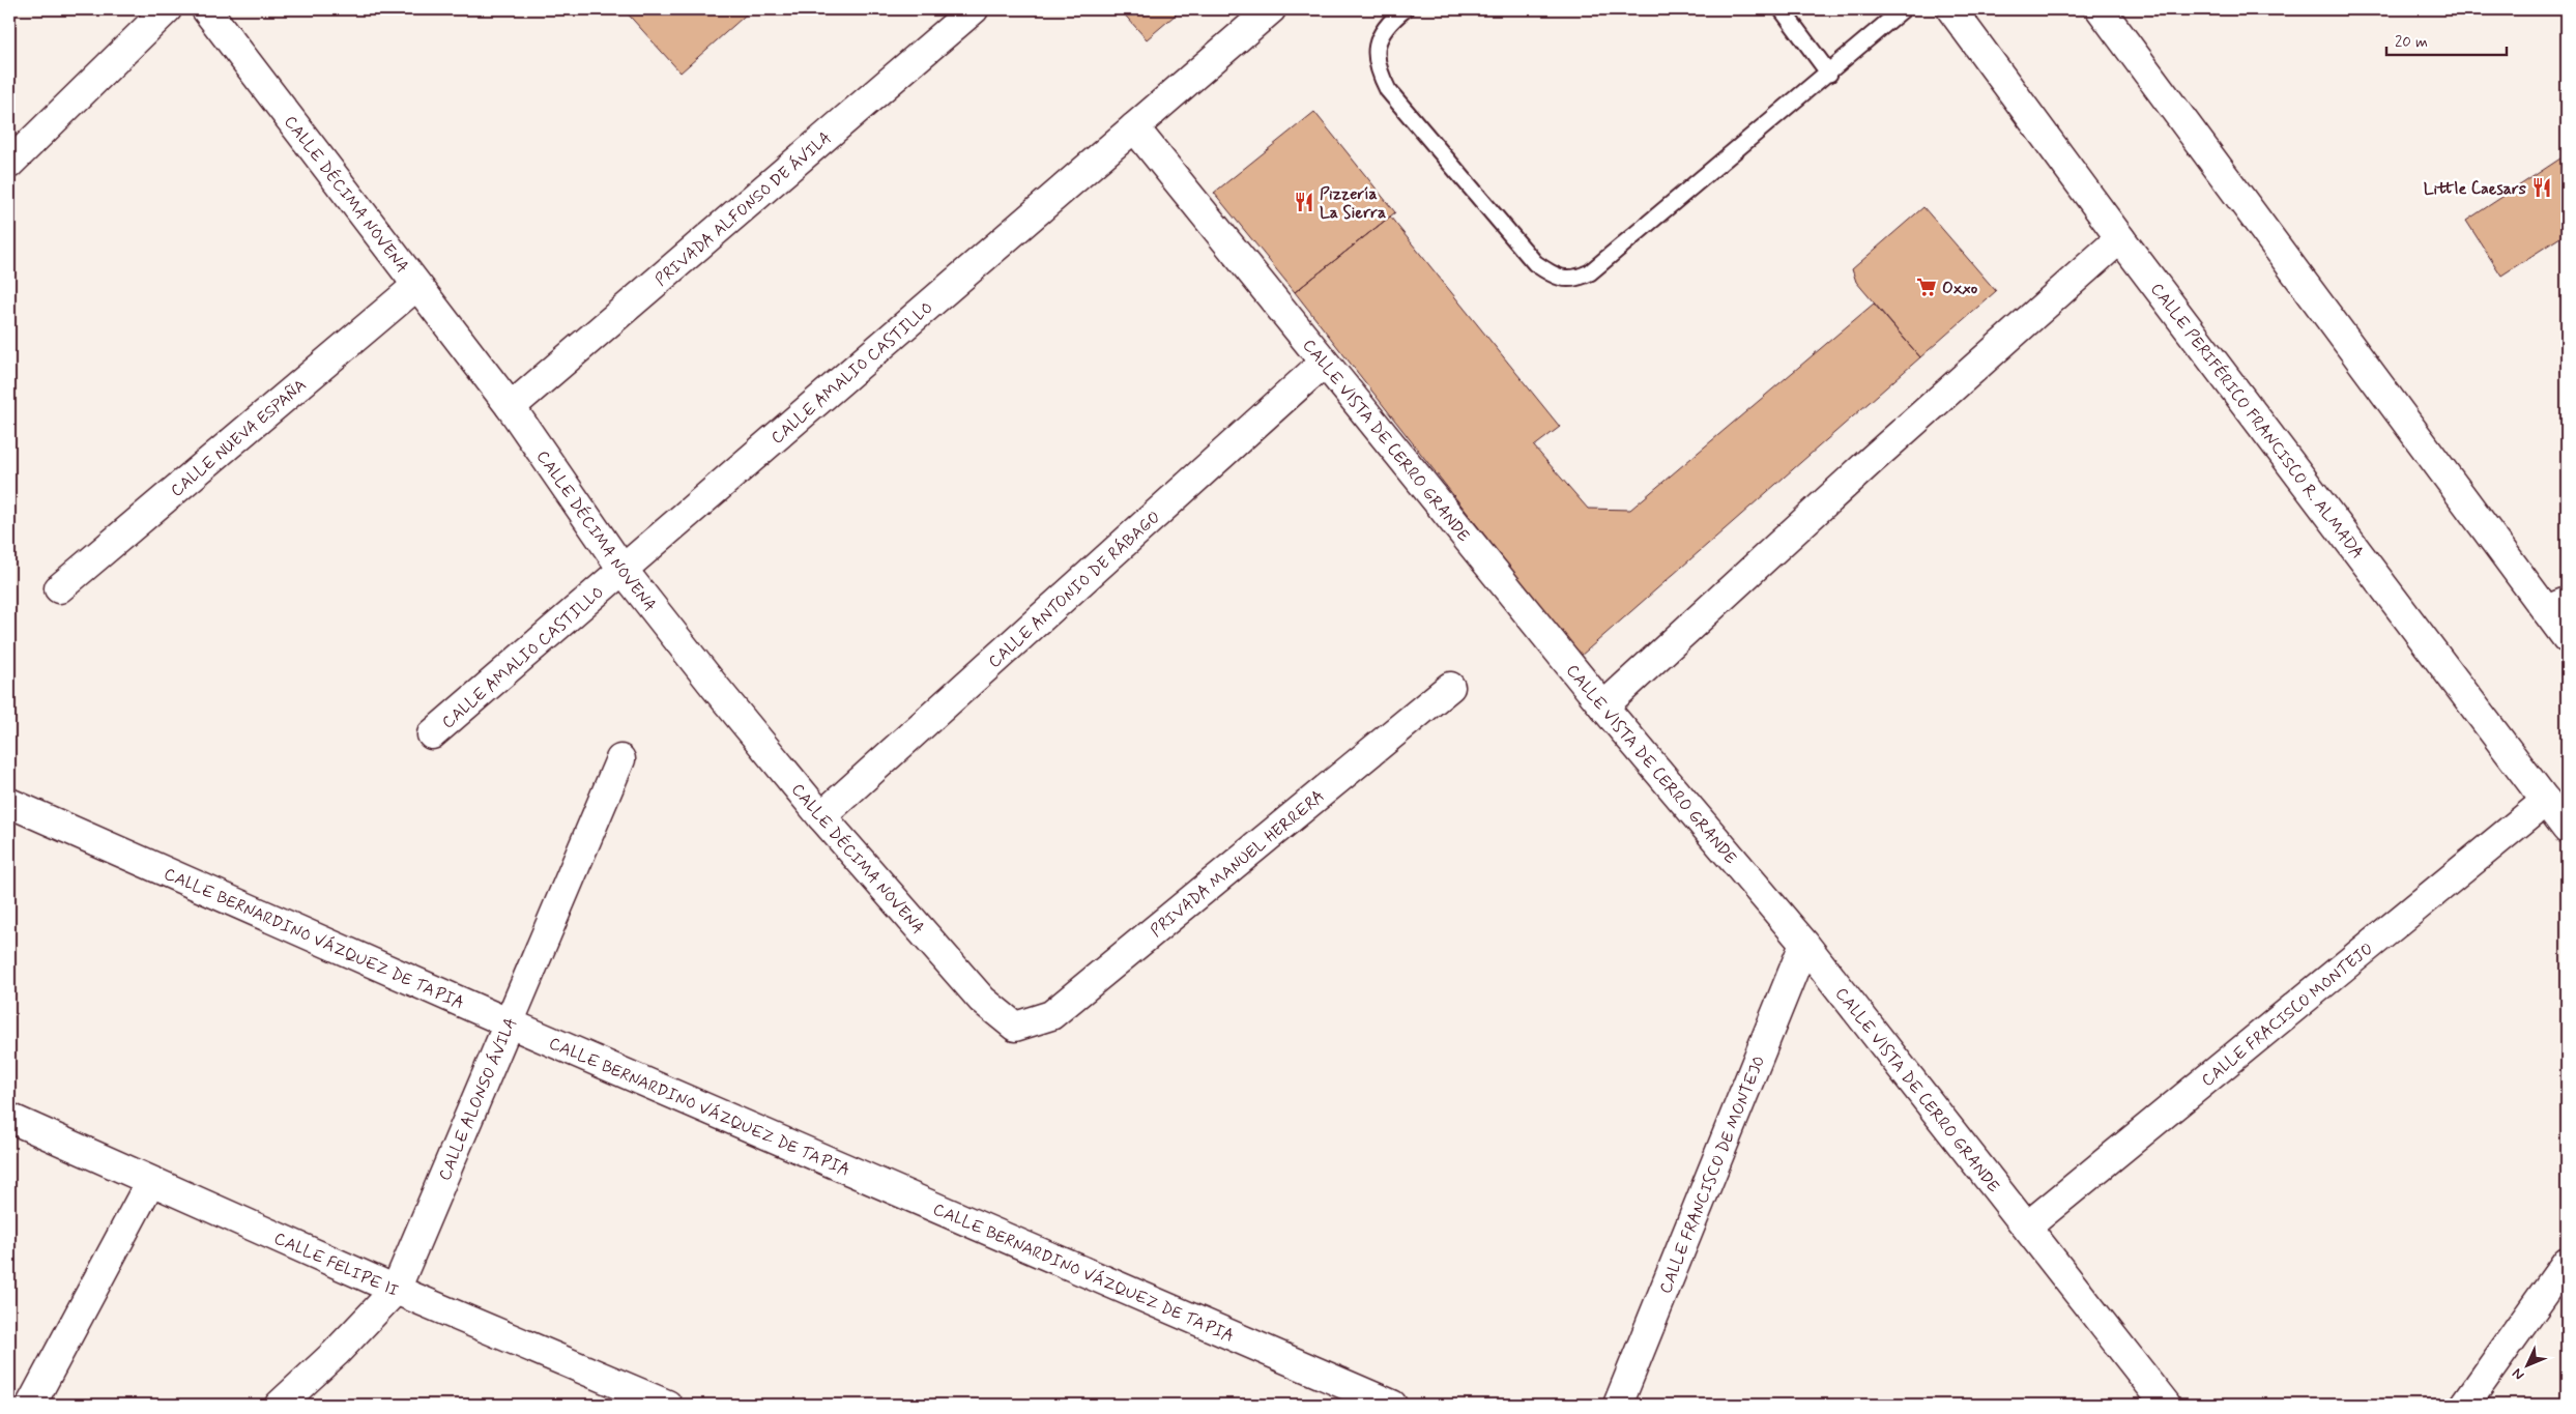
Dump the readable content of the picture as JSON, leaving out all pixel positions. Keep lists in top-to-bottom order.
{
  "streets": {
    "main road": [
      "CALLE DÉCIMA NOVENA",
      "PRIVADA ALFONSO DE ÁVILA",
      "CALLE AMALIO CASTILLO",
      "CALLE PERIFÉRICO FRANCISCO R. ALMADA",
      "CALLE NUEVA ESPAÑA",
      "CALLE VISTA DE CERRO GRANDE",
      "CALLE ANTONIO DE RÁBAGO",
      "PRIVADA MANUEL HERRERA",
      "CALLE BERNARDINO VÁZQUEZ DE TAPIA",
      "CALLE FRACISCO MONTEJO",
      "CALLE ALONSO ÁVILA",
      "CALLE FRANCISCO DE MONTEJO",
      "CALLE FELIPE II"
    ]
  },
  "crossings": [
    ["CALLE DÉCIMA NOVENA", "PRIVADA ALFONSO DE ÁVILA"],
    ["CALLE DÉCIMA NOVENA", "CALLE AMALIO CASTILLO"],
    ["CALLE DÉCIMA NOVENA", "CALLE NUEVA ESPAÑA"],
    ["CALLE DÉCIMA NOVENA", "CALLE ANTONIO DE RÁBAGO"],
    ["CALLE DÉCIMA NOVENA", "PRIVADA MANUEL HERRERA"],
    ["CALLE AMALIO CASTILLO", "CALLE VISTA DE CERRO GRANDE"],
    ["CALLE PERIFÉRICO FRANCISCO R. ALMADA", "CALLE FRACISCO MONTEJO"],
    ["CALLE VISTA DE CERRO GRANDE", "CALLE ANTONIO DE RÁBAGO"],
    ["CALLE VISTA DE CERRO GRANDE", "CALLE FRACISCO MONTEJO"],
    ["CALLE VISTA DE CERRO GRANDE", "CALLE FRANCISCO DE MONTEJO"],
    ["CALLE BERNARDINO VÁZQUEZ DE TAPIA", "CALLE ALONSO ÁVILA"],
    ["CALLE ALONSO ÁVILA", "CALLE FELIPE II"]
  ],
  "places": {
    "restaurant": ["Little Caesars", "Pizzería La Sierra"],
    "supermarket": ["Oxxo"]
  },
  "scale_bar": "20 m",
  "north": "bottom left"
}
